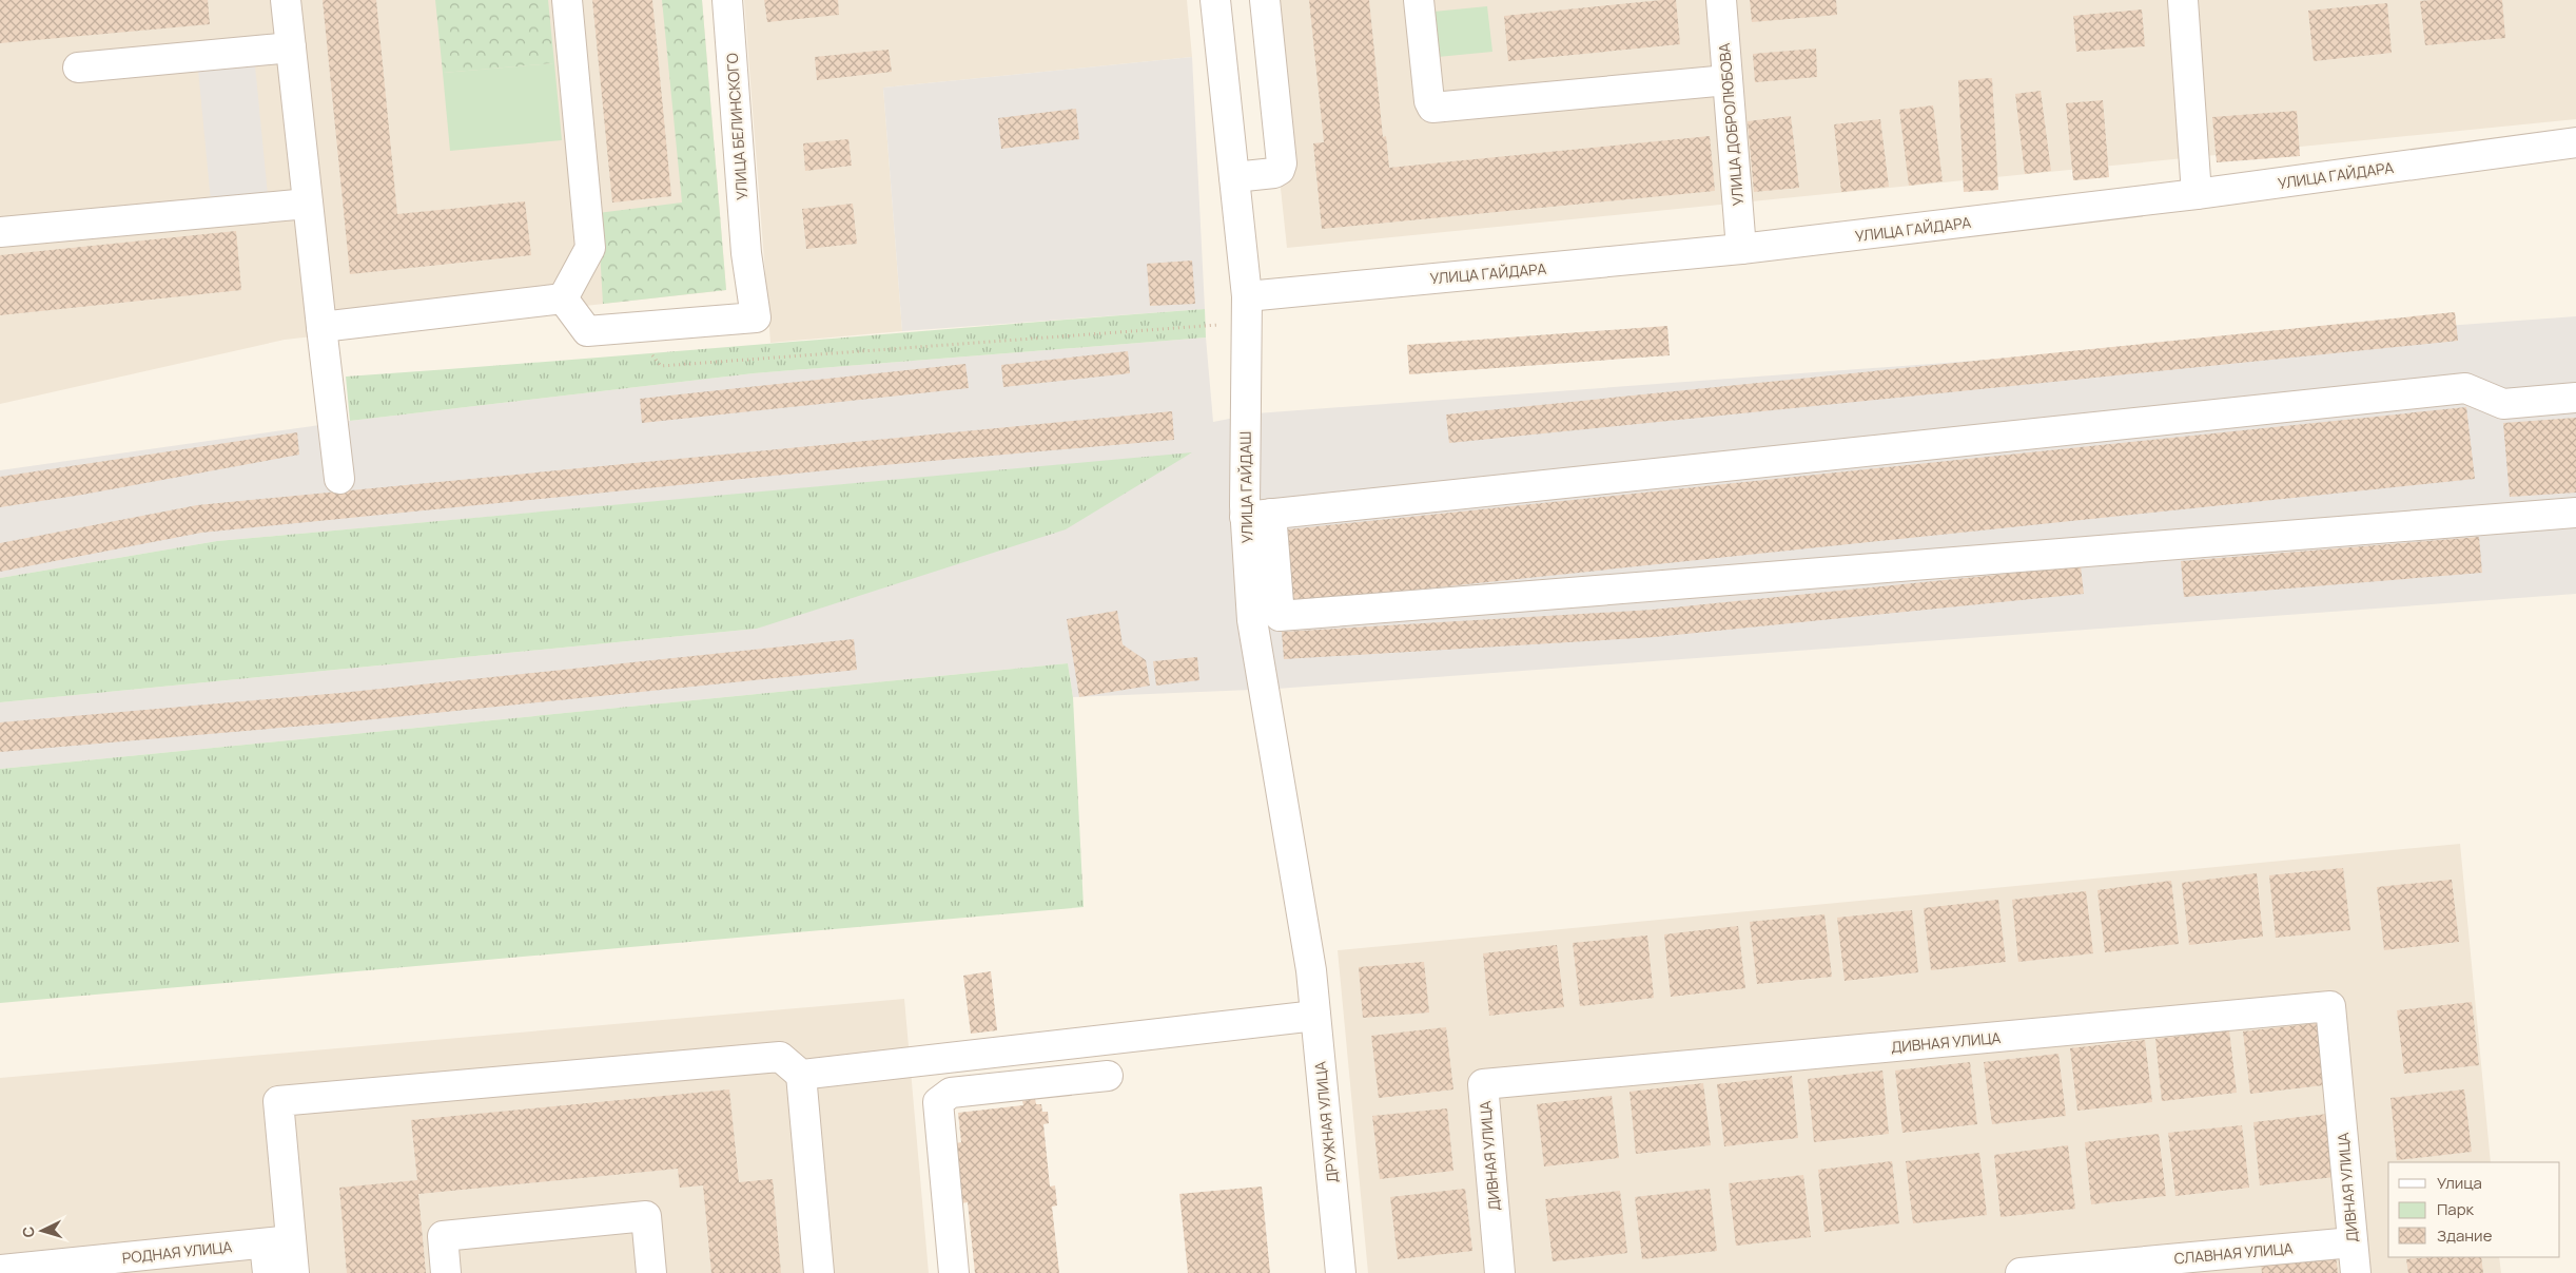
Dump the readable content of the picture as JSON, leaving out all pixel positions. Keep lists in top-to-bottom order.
{
  "streets": {
    "street": [
      "УЛИЦА ДОБРОЛЮБОВА",
      "УЛИЦА БЕЛИНСКОГО",
      "УЛИЦА ГАЙДАРА",
      "УЛИЦА ГАЙДАШ",
      "ДИВНАЯ УЛИЦА",
      "ДРУЖНАЯ УЛИЦА",
      "РОДНАЯ УЛИЦА",
      "СЛАВНАЯ УЛИЦА"
    ]
  },
  "crossings": [
    ["УЛИЦА ДОБРОЛЮБОВА", "УЛИЦА ГАЙДАРА"],
    ["УЛИЦА ГАЙДАРА", "УЛИЦА ГАЙДАШ"],
    ["УЛИЦА ГАЙДАШ", "ДРУЖНАЯ УЛИЦА"],
    ["ДИВНАЯ УЛИЦА", "СЛАВНАЯ УЛИЦА"]
  ],
  "legend": ["Улица", "Парк", "Здание"],
  "north": "left"
}
